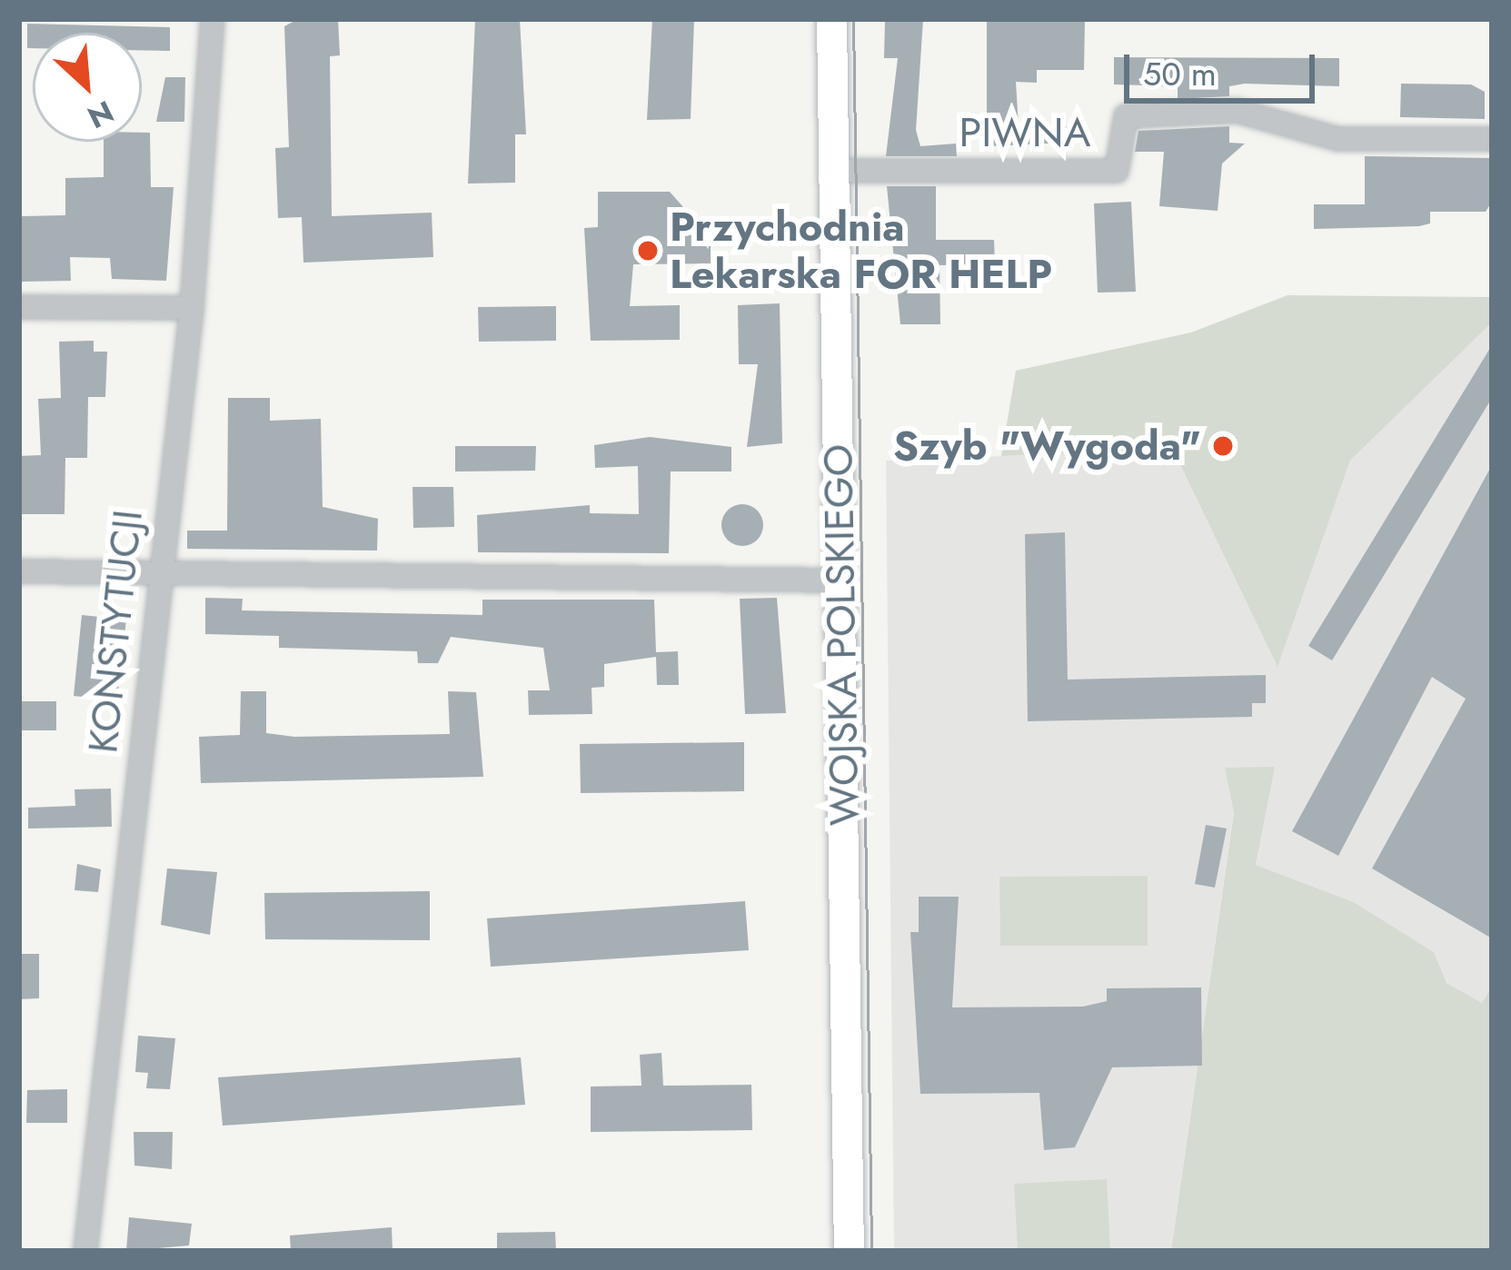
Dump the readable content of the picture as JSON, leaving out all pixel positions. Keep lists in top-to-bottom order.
{
  "streets": {
    "main road": ["WOJSKA POLSKIEGO"],
    "street": ["PIWNA", "KONSTYTUCJI"]
  },
  "crossings": [
    ["PIWNA", "WOJSKA POLSKIEGO"]
  ],
  "places": ["Przychodnia Lekarska FOR HELP", "Szyb \"Wygoda\""],
  "scale_bar": "50 m",
  "north": "bottom right"
}
